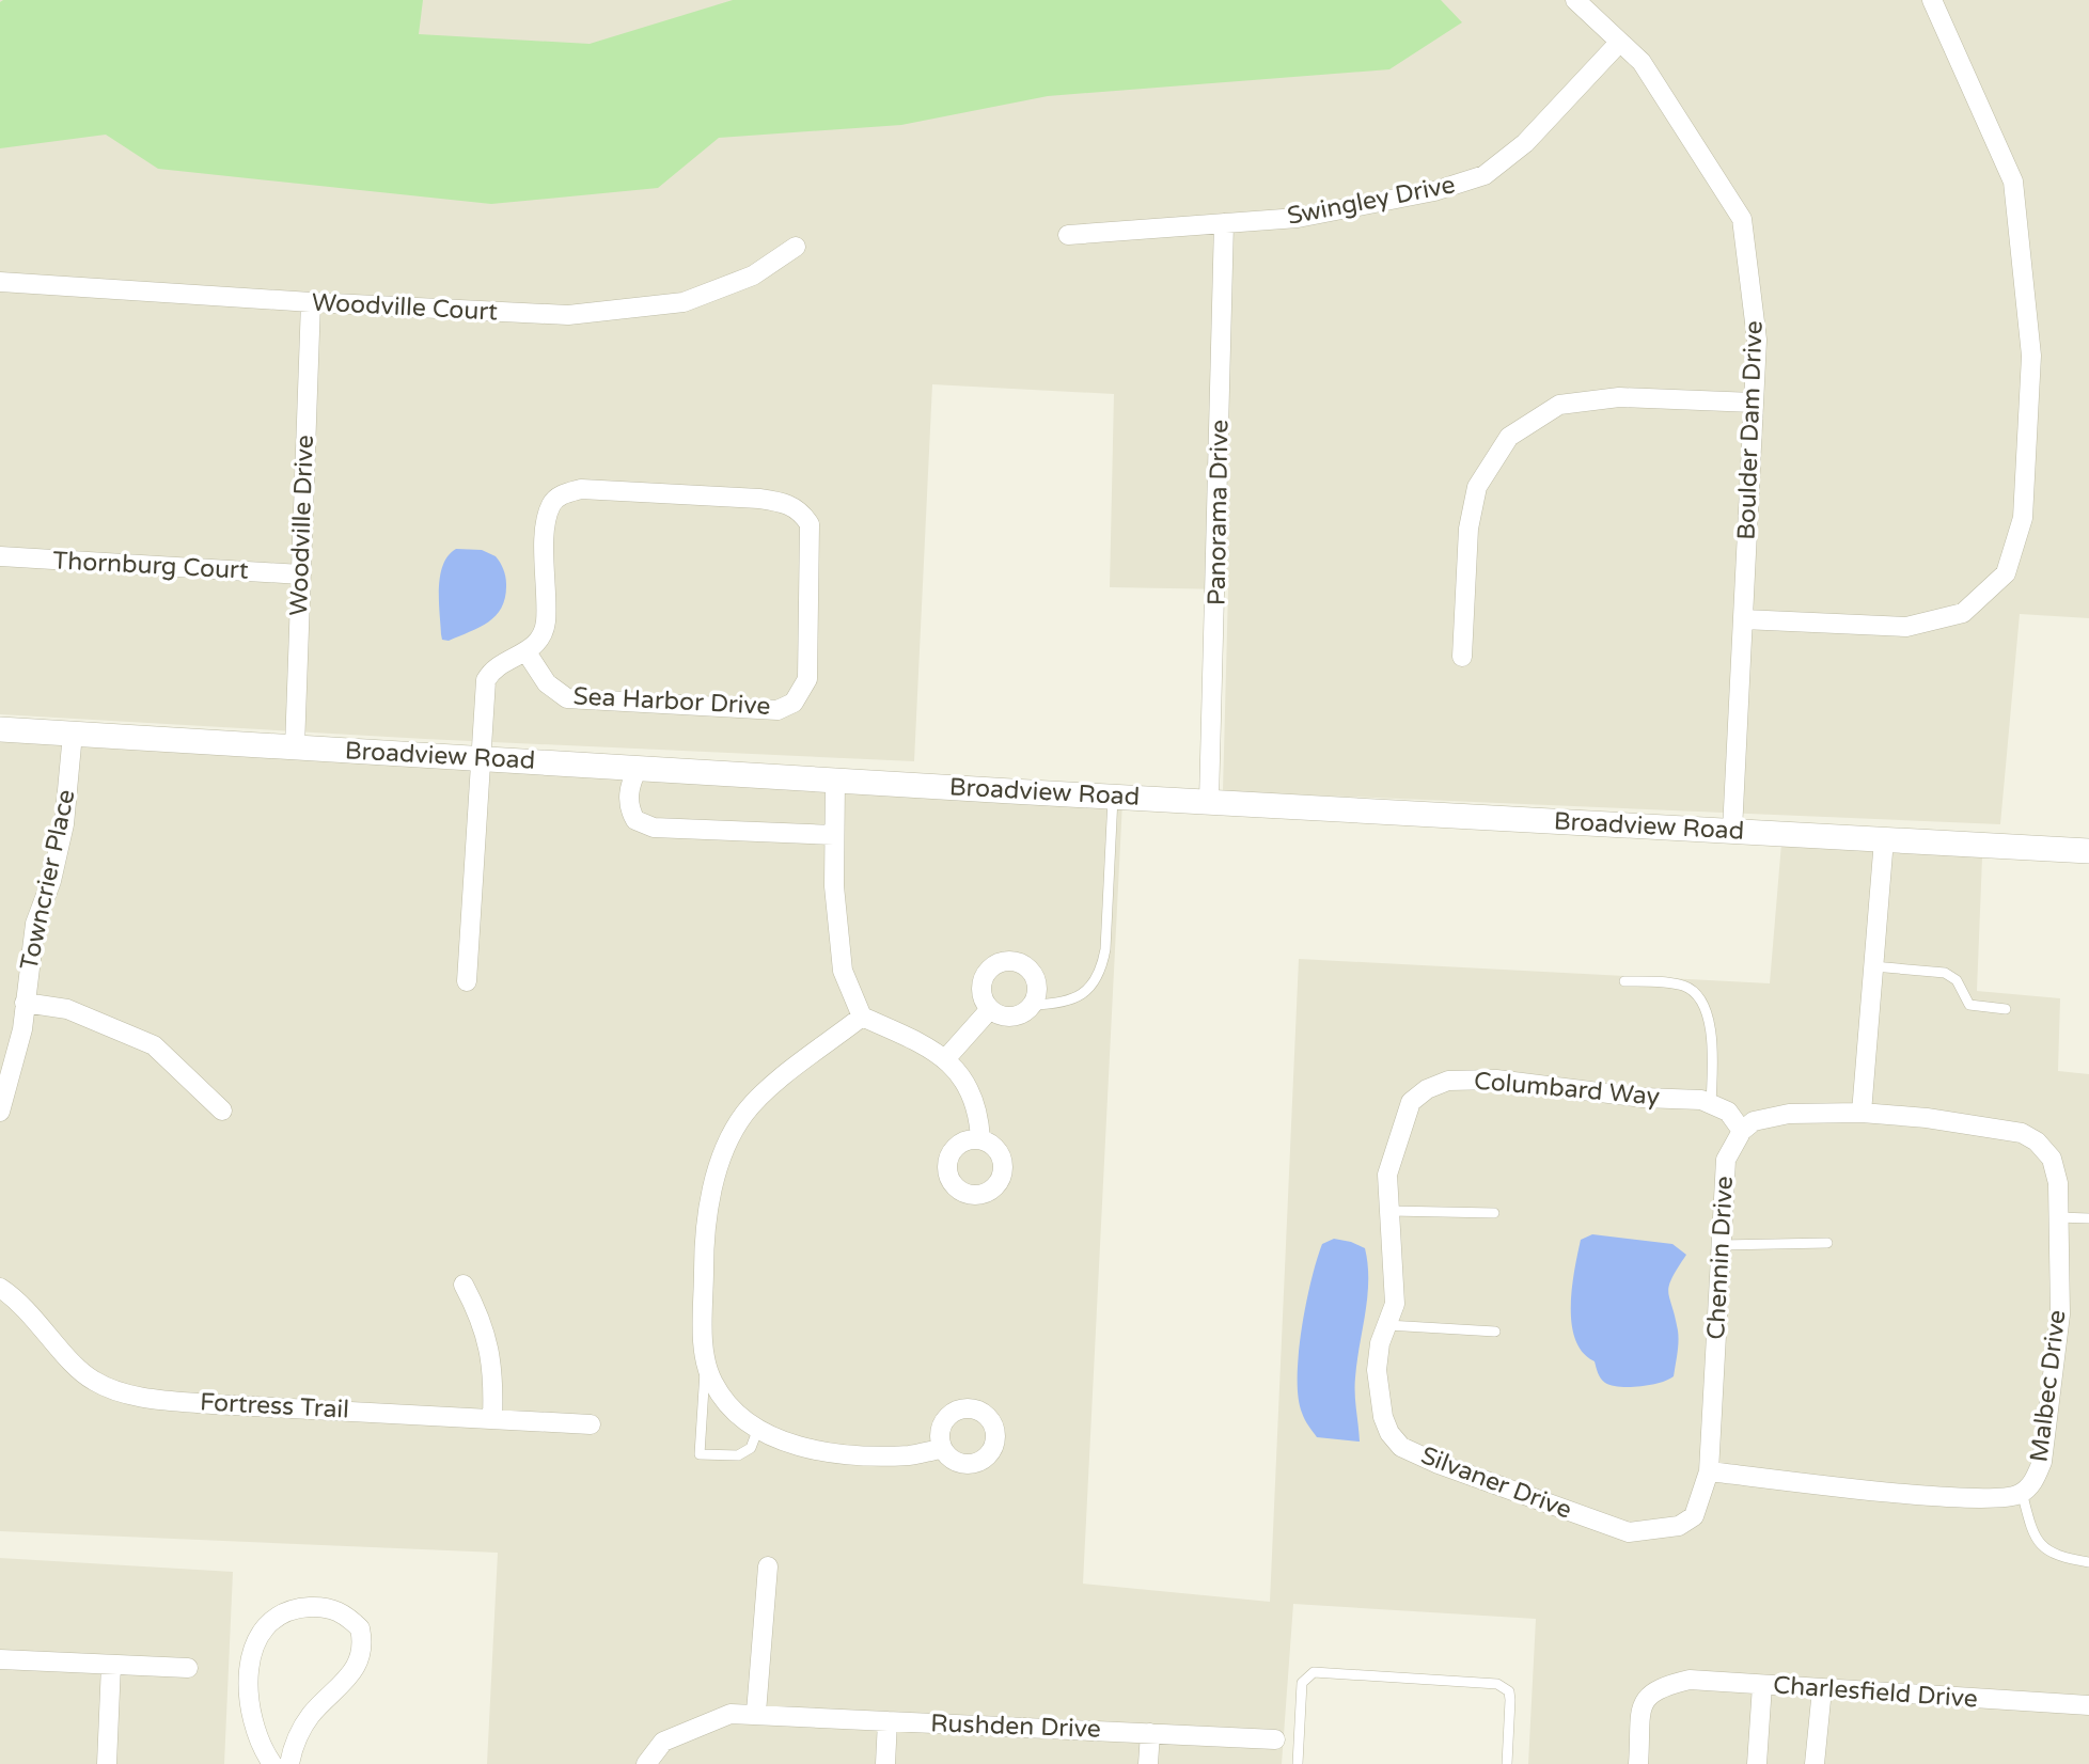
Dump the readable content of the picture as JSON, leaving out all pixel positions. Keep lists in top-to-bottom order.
{
  "streets": {
    "street": [
      "Swingley Drive",
      "Woodville Court",
      "Boulder Dam Drive",
      "Panorama Drive",
      "Woodville Drive",
      "Thornburg Court",
      "Sea Harbor Drive",
      "Broadview Road",
      "Towncrier Place",
      "Columbard Way",
      "Chennin Drive",
      "Malbec Drive",
      "Fortress Trail",
      "Silvaner Drive",
      "Charlesfield Drive",
      "Rushden Drive"
    ]
  },
  "crossings": [
    ["Swingley Drive", "Boulder Dam Drive"],
    ["Swingley Drive", "Panorama Drive"],
    ["Woodville Court", "Woodville Drive"],
    ["Boulder Dam Drive", "Broadview Road"],
    ["Panorama Drive", "Broadview Road"],
    ["Woodville Drive", "Thornburg Court"],
    ["Woodville Drive", "Broadview Road"],
    ["Broadview Road", "Towncrier Place"],
    ["Columbard Way", "Silvaner Drive"],
    ["Chennin Drive", "Malbec Drive"],
    ["Chennin Drive", "Silvaner Drive"]
  ]
}
